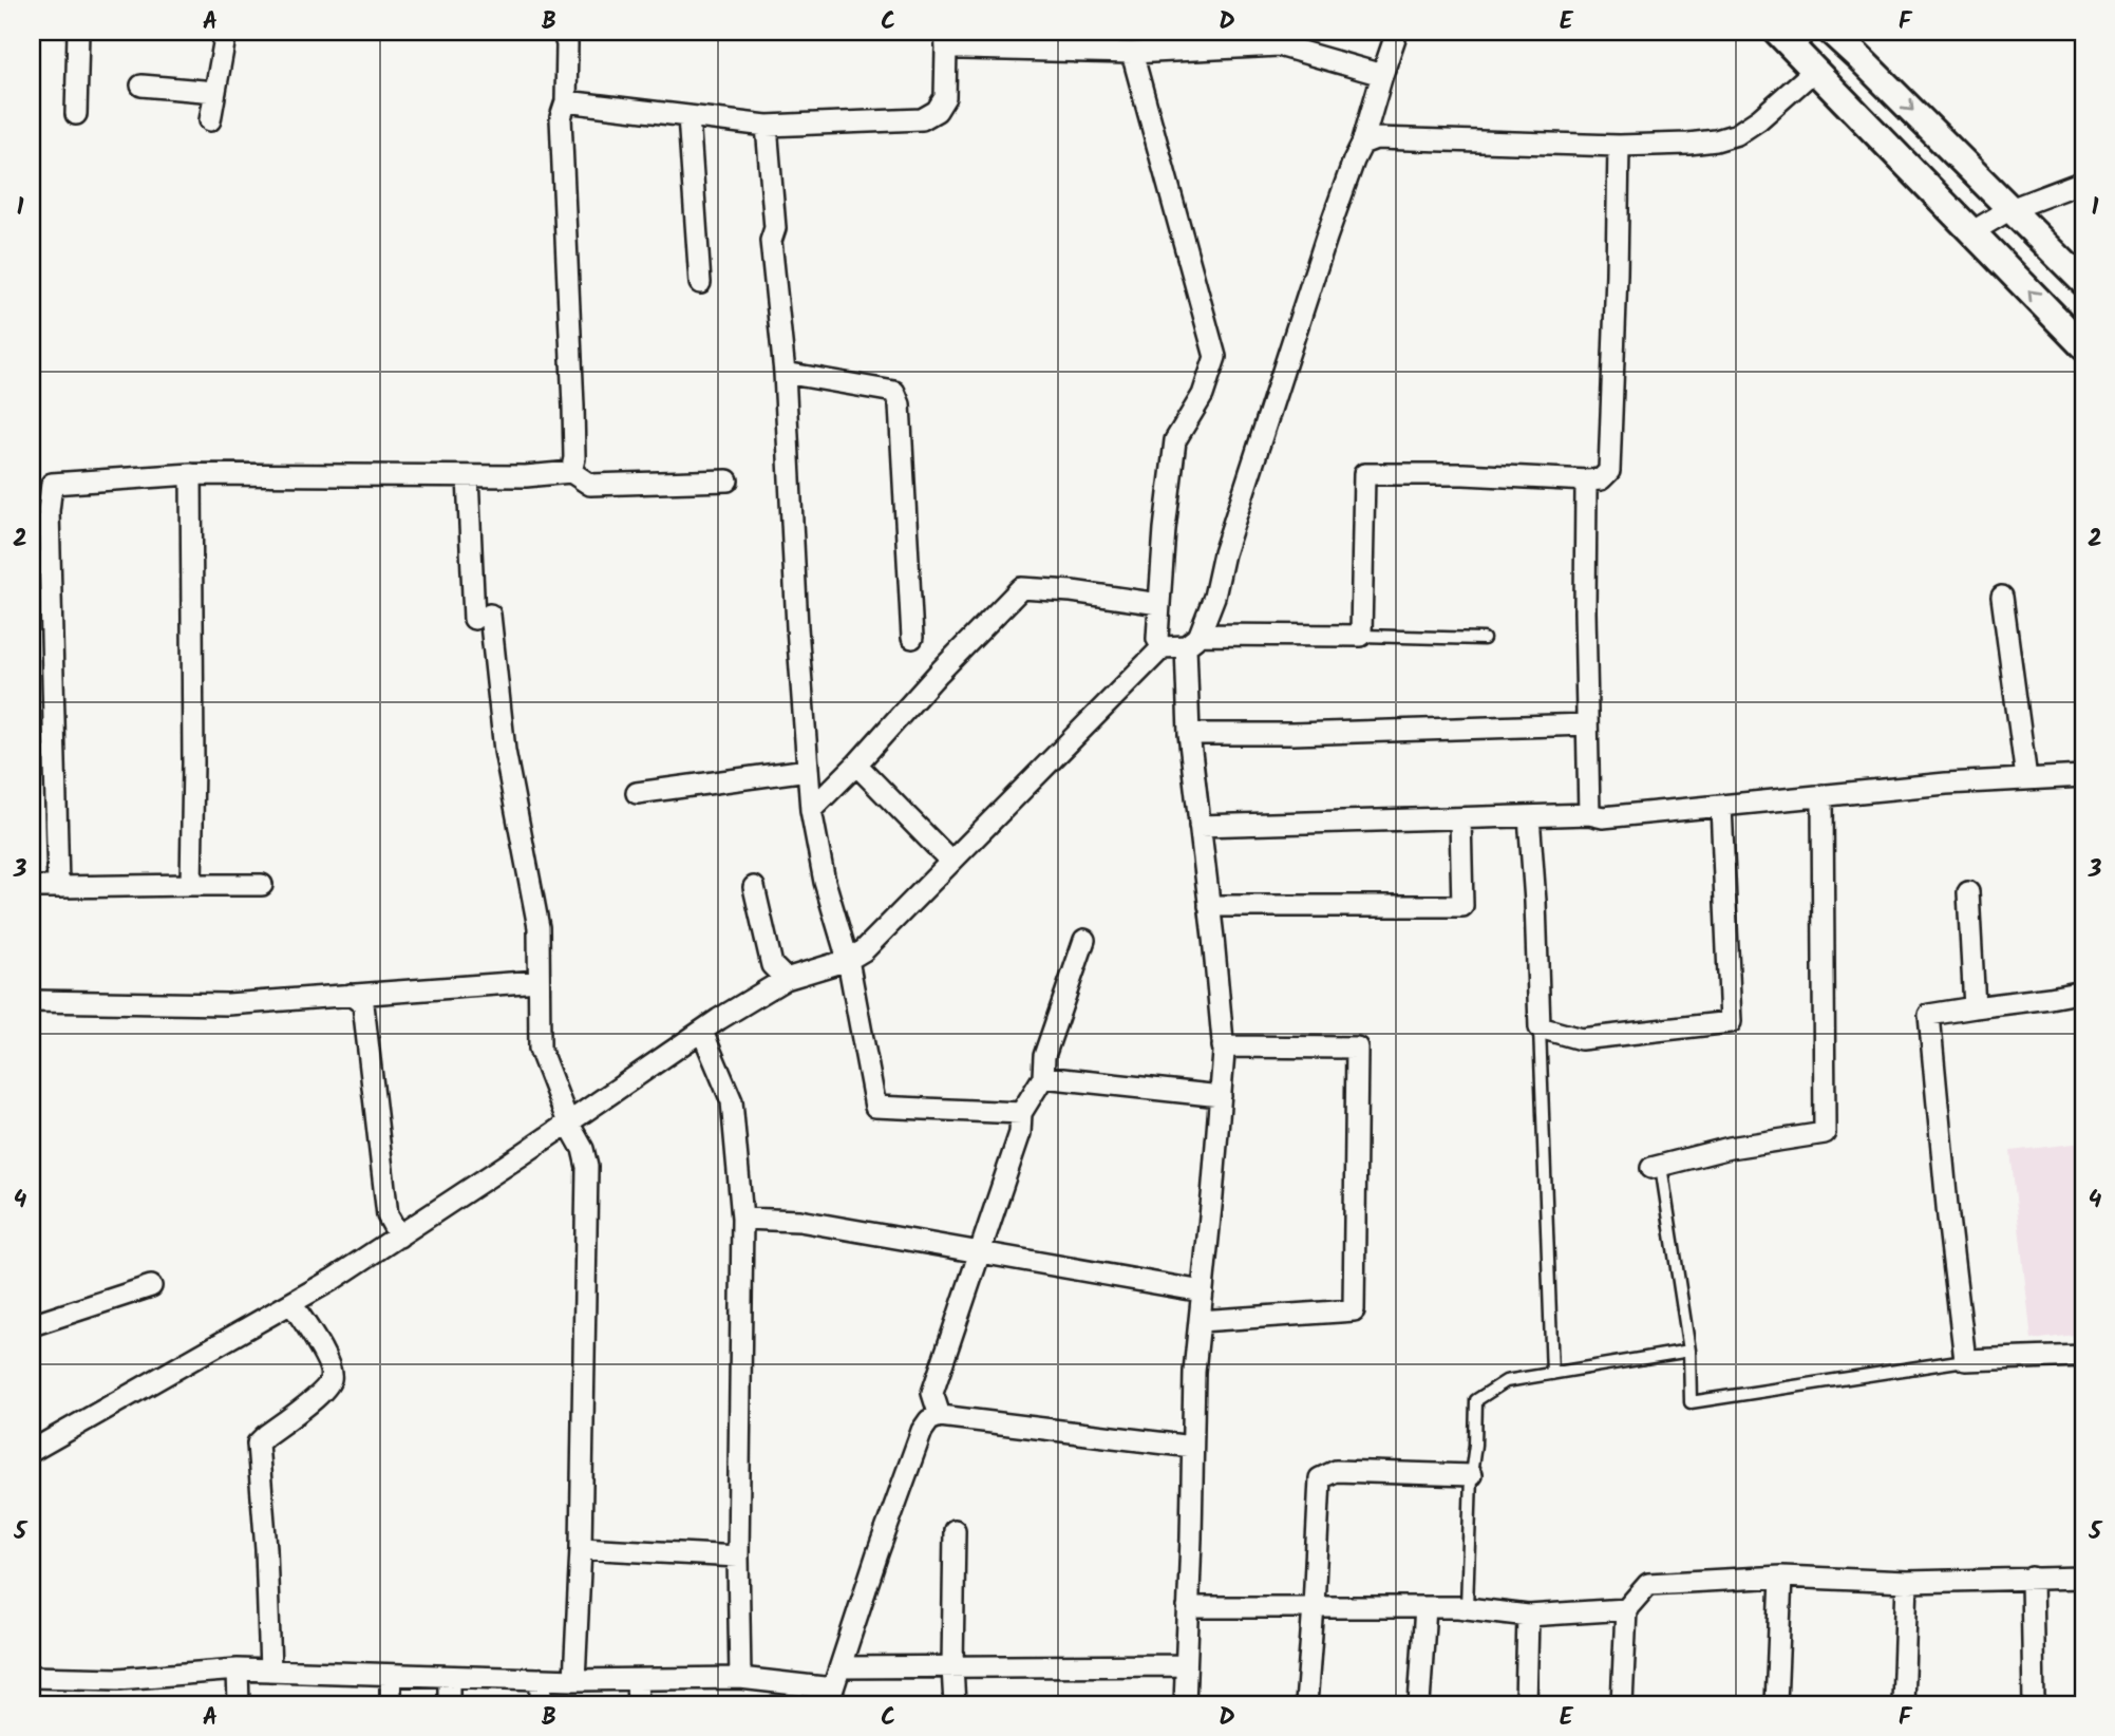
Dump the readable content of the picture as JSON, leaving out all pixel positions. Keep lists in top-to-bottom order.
{
  "grid": {
    "columns": [
      "A",
      "B",
      "C",
      "D",
      "E",
      "F"
    ],
    "rows": [
      "1",
      "2",
      "3",
      "4",
      "5"
    ]
  }
}
